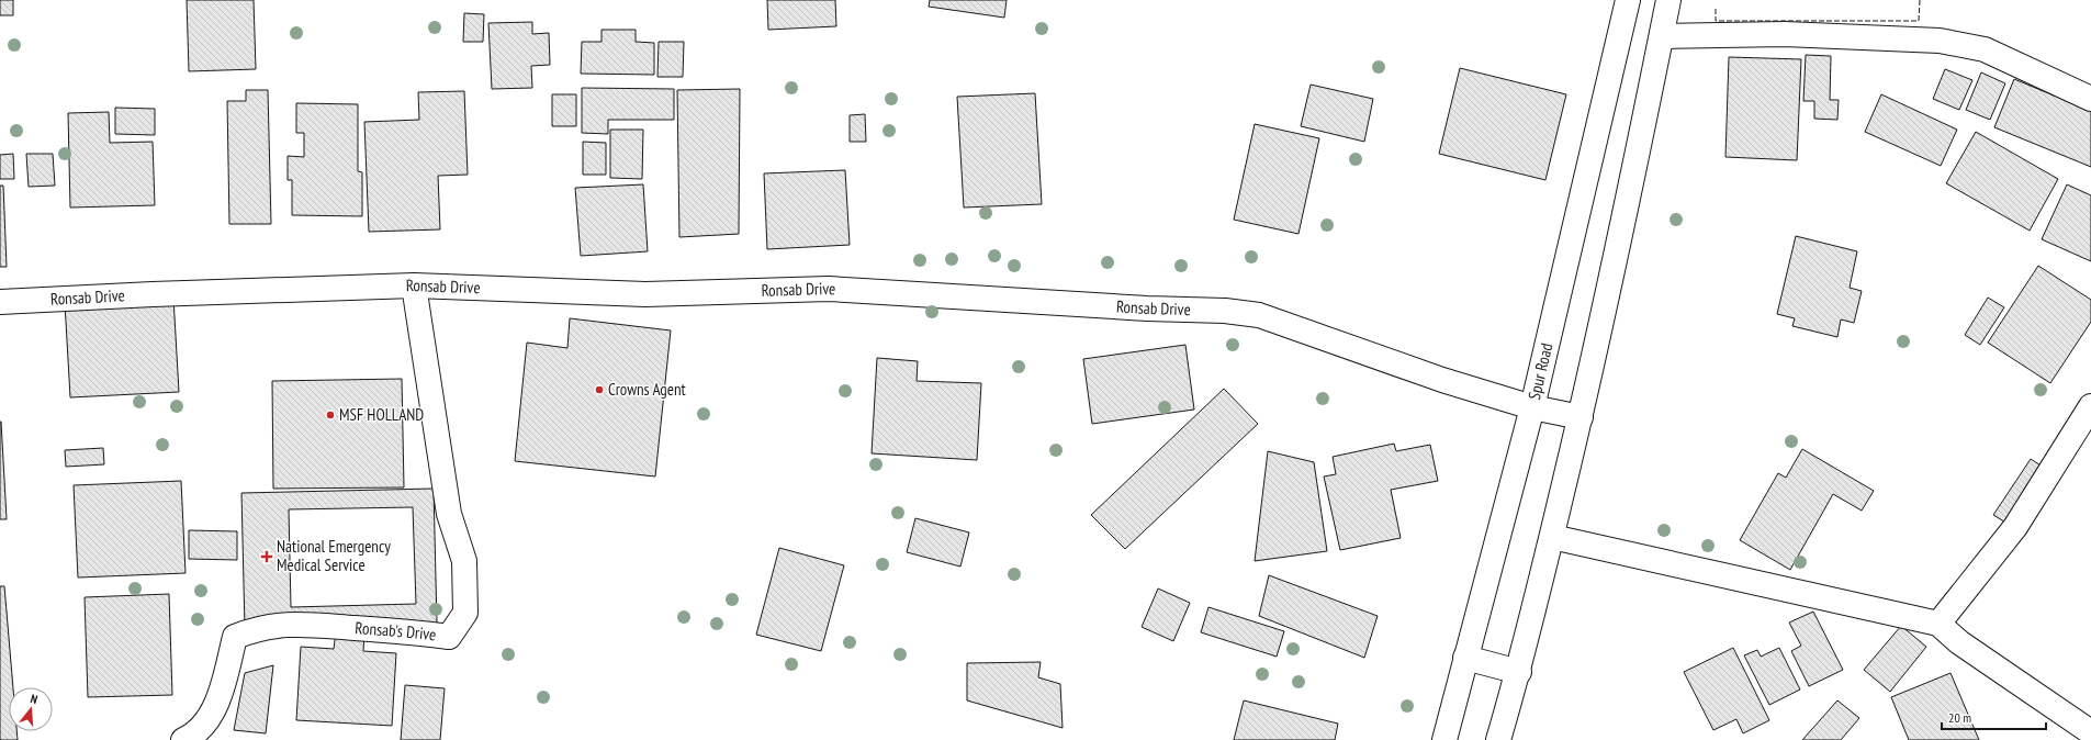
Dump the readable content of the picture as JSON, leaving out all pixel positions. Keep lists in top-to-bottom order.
{
  "streets": {
    "street": ["Ronsab Drive", "Spur Road", "Ronsab's Drive"]
  },
  "crossings": [
    ["Ronsab Drive", "Spur Road"],
    ["Ronsab Drive", "Ronsab's Drive"]
  ],
  "places": {
    "other": ["Crowns Agent", "MSF HOLLAND"],
    "health": ["National Emergency Medical Service"]
  },
  "scale_bar": "20 m",
  "north": "top"
}
